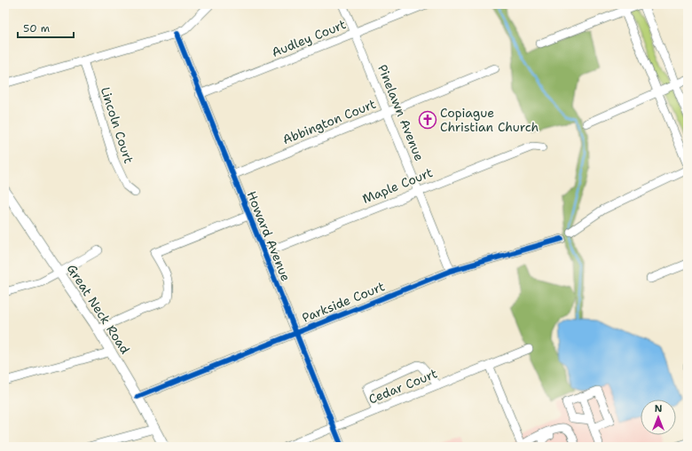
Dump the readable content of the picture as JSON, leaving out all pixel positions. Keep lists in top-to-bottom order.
{
  "streets": {
    "main road": ["Great Neck Road"],
    "street": [
      "Audley Court",
      "Pinelawn Avenue",
      "Abbington Court",
      "Lincoln Court",
      "Maple Court",
      "Howard Avenue",
      "Parkside Court",
      "Cedar Court"
    ]
  },
  "crossings": [
    ["Audley Court", "Pinelawn Avenue"],
    ["Audley Court", "Howard Avenue"],
    ["Pinelawn Avenue", "Abbington Court"],
    ["Pinelawn Avenue", "Maple Court"],
    ["Pinelawn Avenue", "Parkside Court"],
    ["Abbington Court", "Howard Avenue"],
    ["Maple Court", "Howard Avenue"],
    ["Howard Avenue", "Parkside Court"],
    ["Howard Avenue", "Cedar Court"],
    ["Parkside Court", "Great Neck Road"]
  ],
  "places": {
    "church": ["Copiague Christian Church"]
  },
  "scale_bar": "50 m",
  "north": "top"
}
